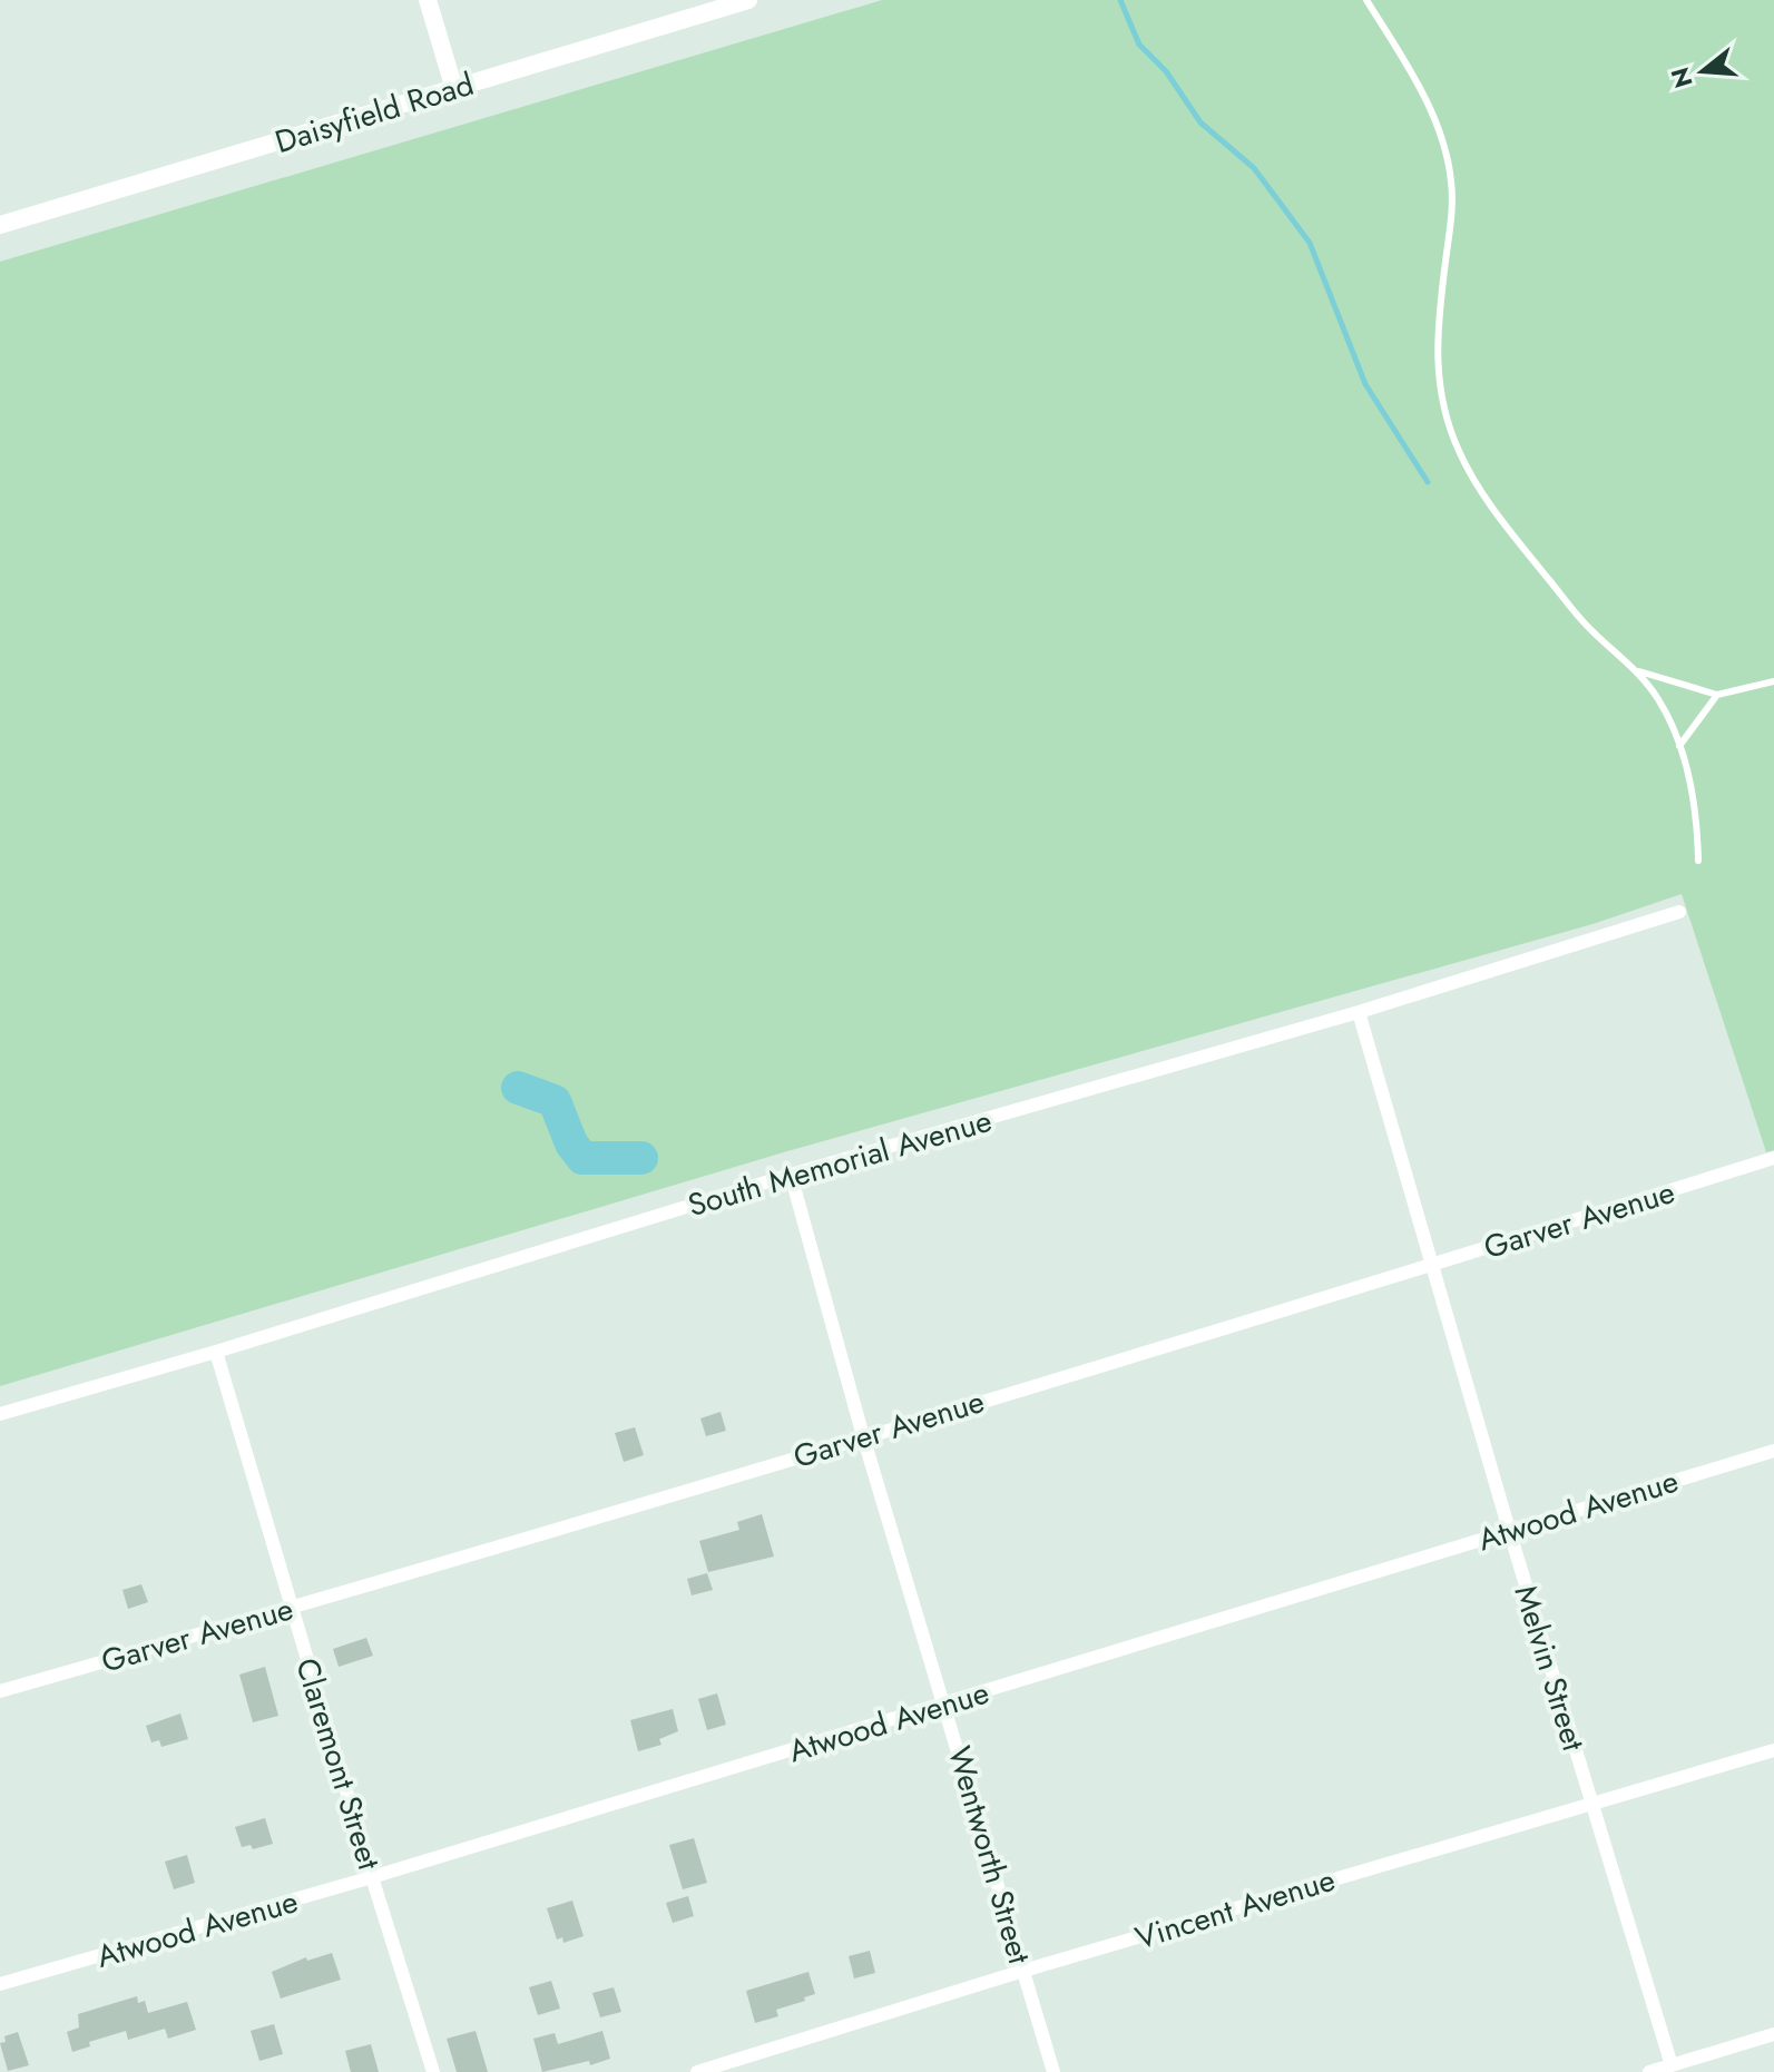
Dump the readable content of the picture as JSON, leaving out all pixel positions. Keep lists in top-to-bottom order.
{
  "streets": {
    "street": [
      "Daisyfield Road",
      "South Memorial Avenue",
      "Garver Avenue",
      "Atwood Avenue",
      "Melvin Street",
      "Claremont Street",
      "Wentworth Street",
      "Vincent Avenue"
    ]
  },
  "crossings": [
    ["South Memorial Avenue", "Melvin Street"],
    ["South Memorial Avenue", "Claremont Street"],
    ["South Memorial Avenue", "Wentworth Street"],
    ["Garver Avenue", "Melvin Street"],
    ["Garver Avenue", "Claremont Street"],
    ["Garver Avenue", "Wentworth Street"],
    ["Atwood Avenue", "Melvin Street"],
    ["Atwood Avenue", "Claremont Street"],
    ["Atwood Avenue", "Wentworth Street"],
    ["Melvin Street", "Vincent Avenue"],
    ["Wentworth Street", "Vincent Avenue"]
  ],
  "north": "left"
}
